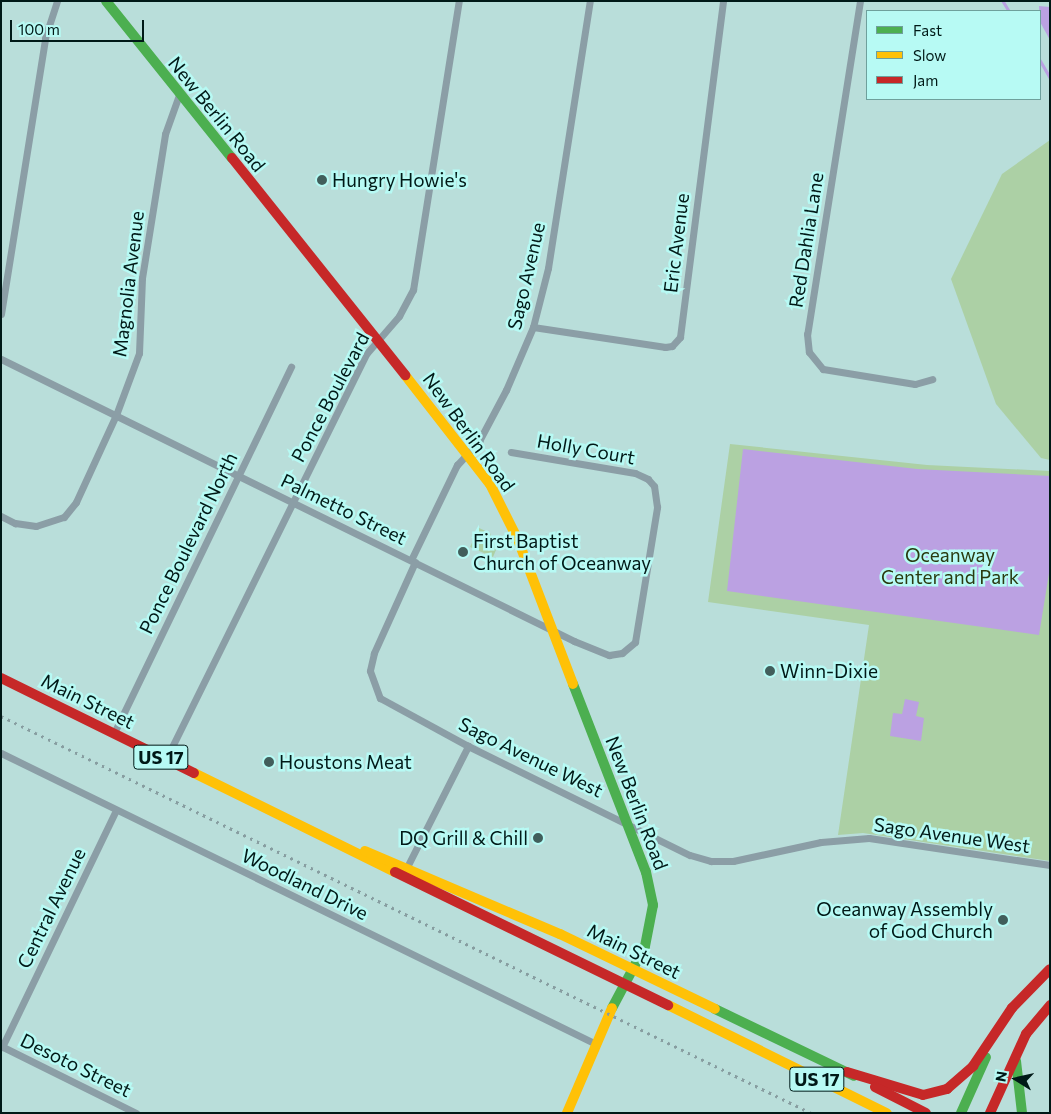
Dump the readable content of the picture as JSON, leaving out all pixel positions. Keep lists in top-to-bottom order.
{
  "streets": {
    "main road": ["New Berlin Road", "Main Street", "US 17"],
    "street": [
      "Red Dahlia Lane",
      "Eric Avenue",
      "Sago Avenue",
      "Magnolia Avenue",
      "Ponce Boulevard",
      "Holly Court",
      "Palmetto Street",
      "Ponce Boulevard North",
      "Sago Avenue West",
      "Woodland Drive",
      "Central Avenue",
      "Desoto Street"
    ]
  },
  "crossings": [
    ["New Berlin Road", "Sago Avenue"],
    ["New Berlin Road", "Magnolia Avenue"],
    ["New Berlin Road", "Ponce Boulevard"],
    ["New Berlin Road", "Palmetto Street"],
    ["New Berlin Road", "Main Street"],
    ["New Berlin Road", "Sago Avenue West"],
    ["New Berlin Road", "Woodland Drive"],
    ["Eric Avenue", "Sago Avenue"],
    ["Sago Avenue", "Palmetto Street"],
    ["Sago Avenue", "Sago Avenue West"],
    ["Magnolia Avenue", "Palmetto Street"],
    ["Ponce Boulevard", "Palmetto Street"],
    ["Ponce Boulevard", "Main Street"],
    ["Holly Court", "Palmetto Street"],
    ["Palmetto Street", "Ponce Boulevard North"],
    ["Ponce Boulevard North", "Main Street"],
    ["Woodland Drive", "Central Avenue"],
    ["Central Avenue", "Desoto Street"]
  ],
  "parks": ["Oceanway Center and Park"],
  "places": [
    "Hungry Howie's",
    "First Baptist Church of Oceanway",
    "Winn-Dixie",
    "Houstons Meat",
    "DQ Grill & Chill",
    "Oceanway Assembly of God Church"
  ],
  "legend": ["Fast", "Slow", "Jam"],
  "scale_bar": "100 m",
  "north": "left"
}
